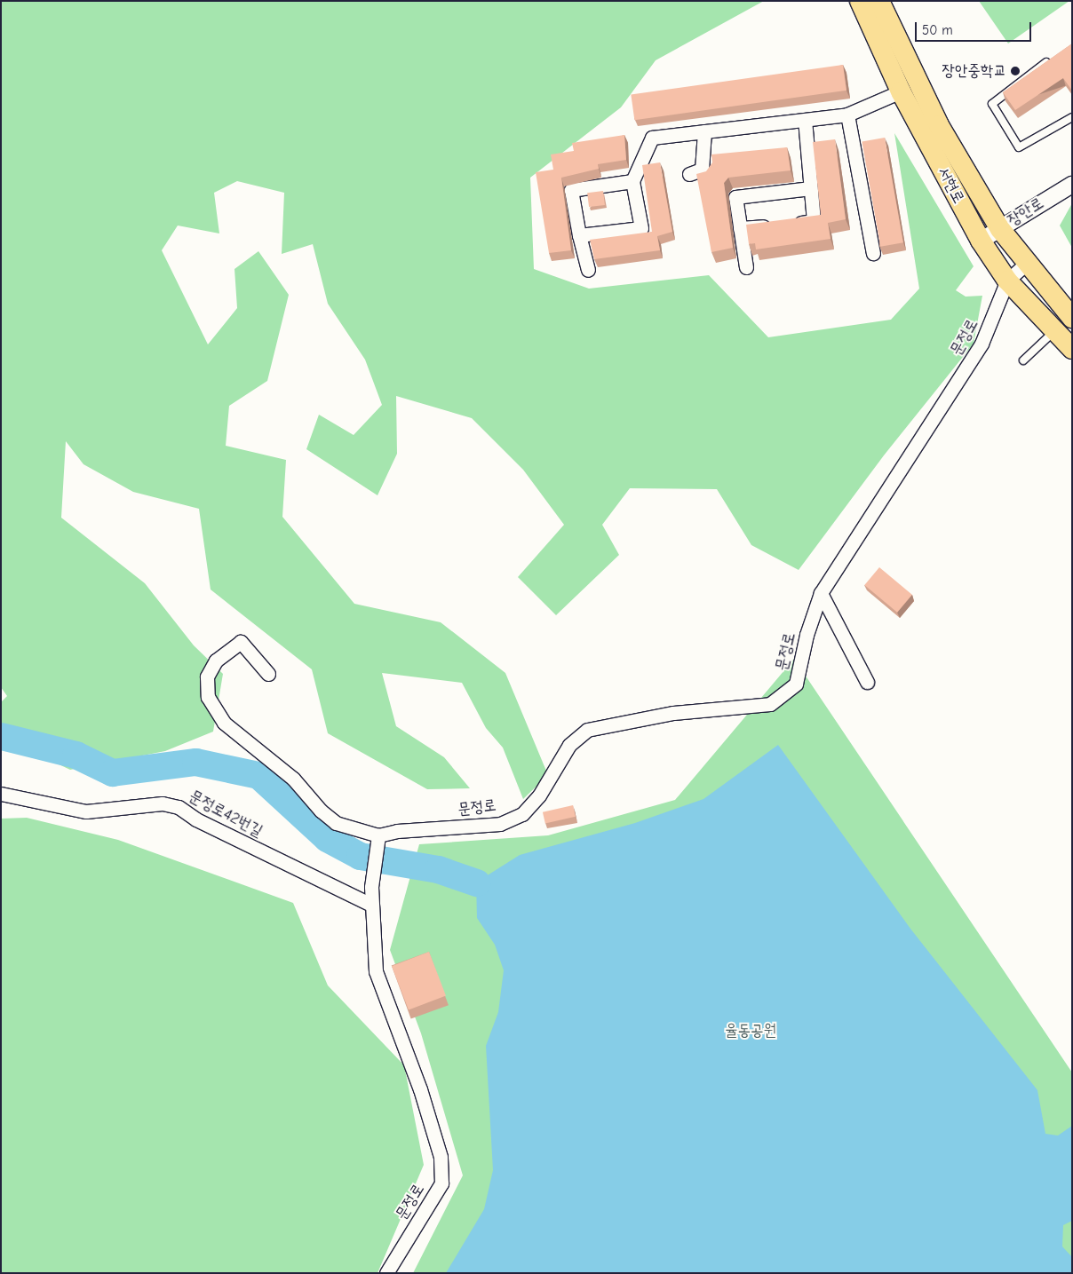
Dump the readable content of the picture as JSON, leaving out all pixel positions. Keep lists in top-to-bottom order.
{
  "streets": {
    "main road": ["서현로"],
    "street": ["장안로", "문정로", "문정로42번길"]
  },
  "crossings": [
    ["서현로", "장안로"],
    ["서현로", "문정로"],
    ["문정로", "문정로42번길"]
  ],
  "parks": ["율동공원"],
  "places": ["장안중학교"],
  "scale_bar": "50 m"
}
